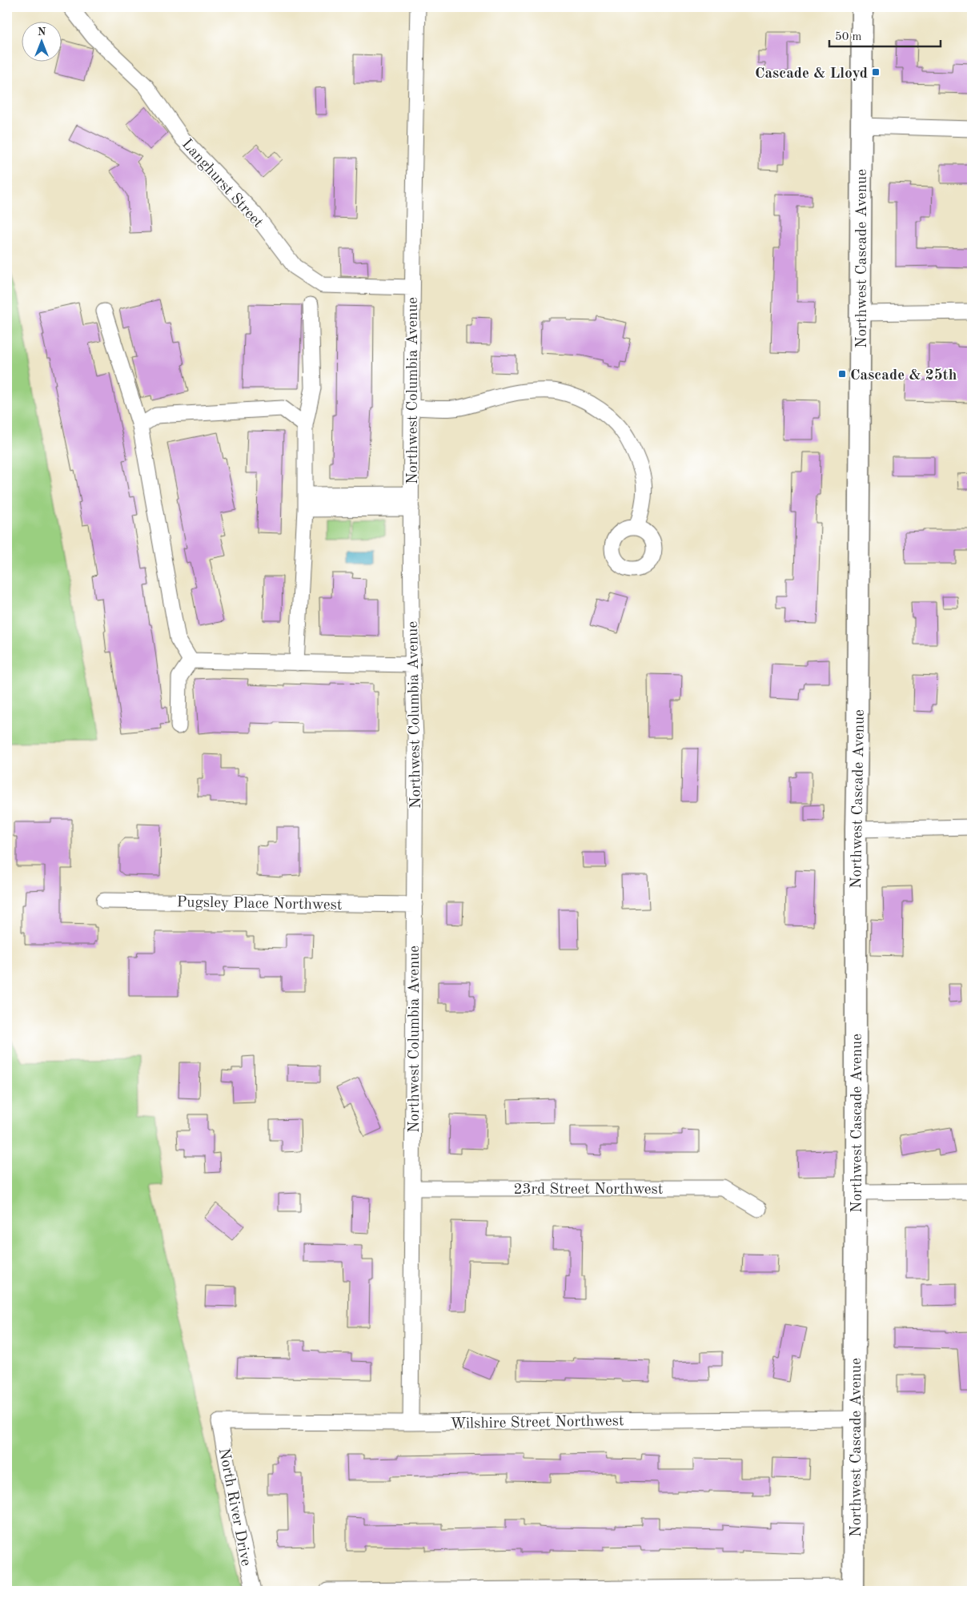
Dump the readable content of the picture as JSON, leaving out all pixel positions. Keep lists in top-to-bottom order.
{
  "streets": {
    "street": [
      "Langhurst Street",
      "Northwest Cascade Avenue",
      "Northwest Columbia Avenue",
      "Pugsley Place Northwest",
      "23rd Street Northwest",
      "Wilshire Street Northwest",
      "North River Drive"
    ]
  },
  "crossings": [
    ["Langhurst Street", "Northwest Columbia Avenue"],
    ["Northwest Cascade Avenue", "Wilshire Street Northwest"],
    ["Northwest Columbia Avenue", "Pugsley Place Northwest"],
    ["Northwest Columbia Avenue", "23rd Street Northwest"],
    ["Northwest Columbia Avenue", "Wilshire Street Northwest"],
    ["Wilshire Street Northwest", "North River Drive"]
  ],
  "places": {
    "transit": ["Cascade & Lloyd", "Cascade & 25th"]
  },
  "scale_bar": "50 m",
  "north": "top"
}
